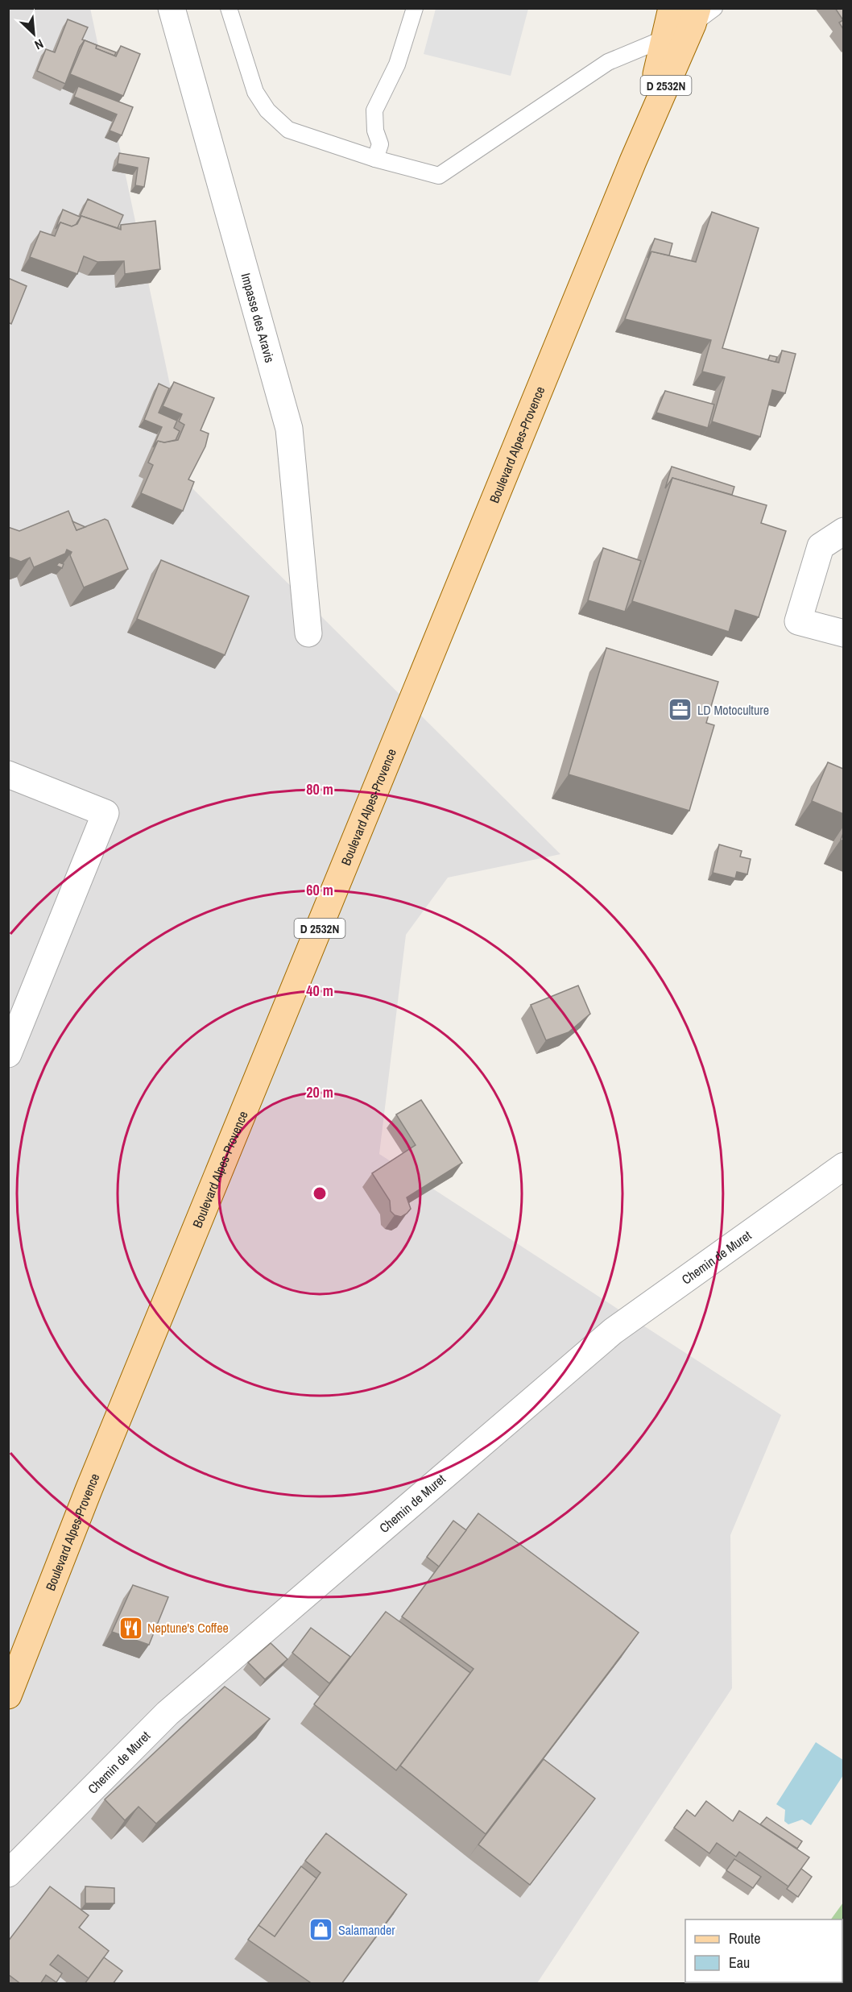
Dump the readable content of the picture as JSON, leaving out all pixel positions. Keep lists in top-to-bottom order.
{
  "streets": {
    "main road": ["D 2532N", "Boulevard Alpes-Provence"],
    "street": ["Impasse des Aravis", "Chemin de Muret"]
  },
  "places": {
    "office": ["LD Motoculture"],
    "restaurant": ["Neptune's Coffee"],
    "shop": ["Salamander"]
  },
  "legend": ["Route", "Eau"],
  "north": "bottom right",
  "rings": [
    "80 m",
    "60 m",
    "40 m",
    "20 m"
  ]
}
